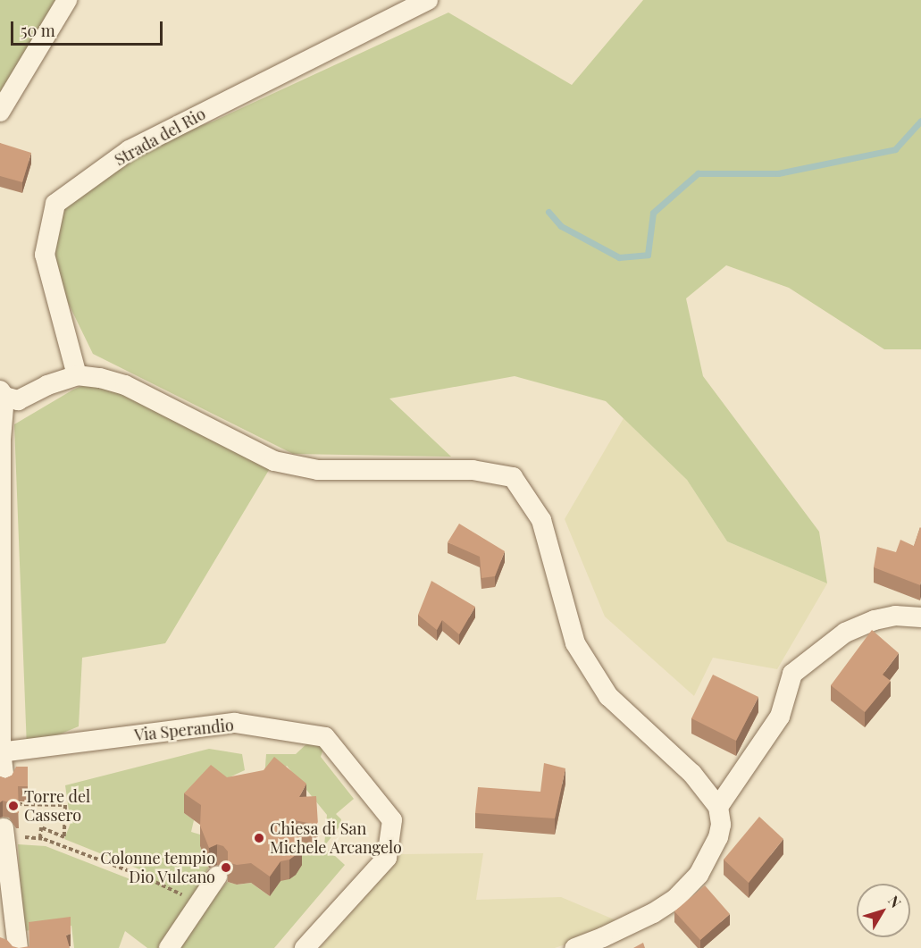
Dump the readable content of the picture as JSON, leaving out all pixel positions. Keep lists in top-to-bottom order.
{
  "streets": {
    "street": ["Strada del Rio", "Via Sperandio"]
  },
  "places": ["Torre del Cassero", "Chiesa di San Michele Arcangelo", "Colonne tempio Dio Vulcano"],
  "scale_bar": "50 m",
  "north": "top right"
}
